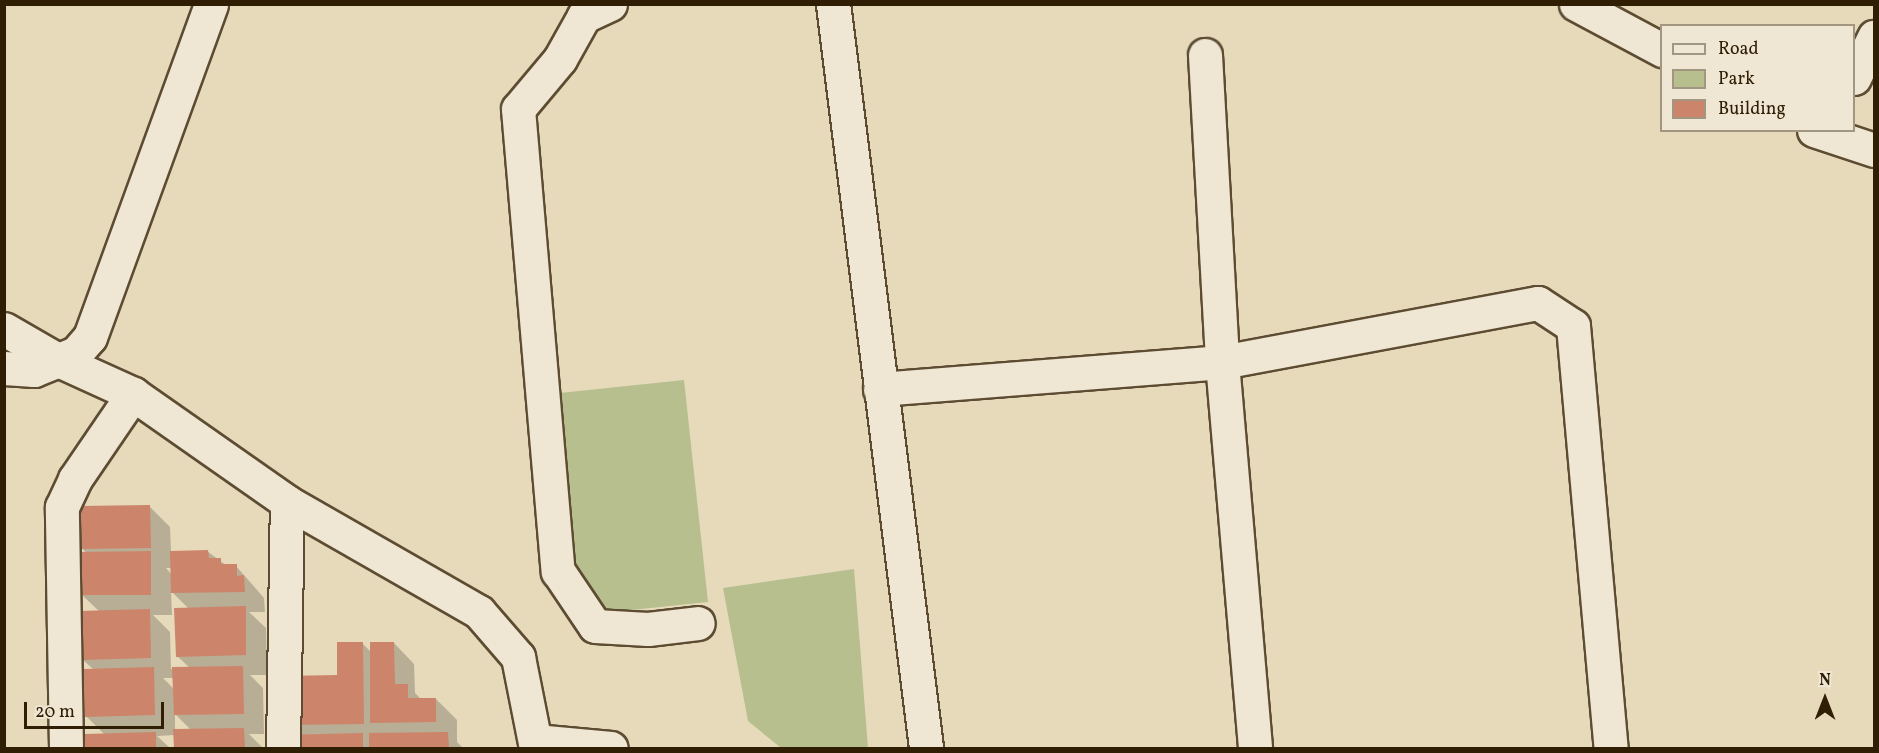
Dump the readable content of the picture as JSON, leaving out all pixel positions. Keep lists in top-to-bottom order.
{
  "legend": ["Road", "Park", "Building"],
  "scale_bar": "20 m",
  "north": "top"
}
